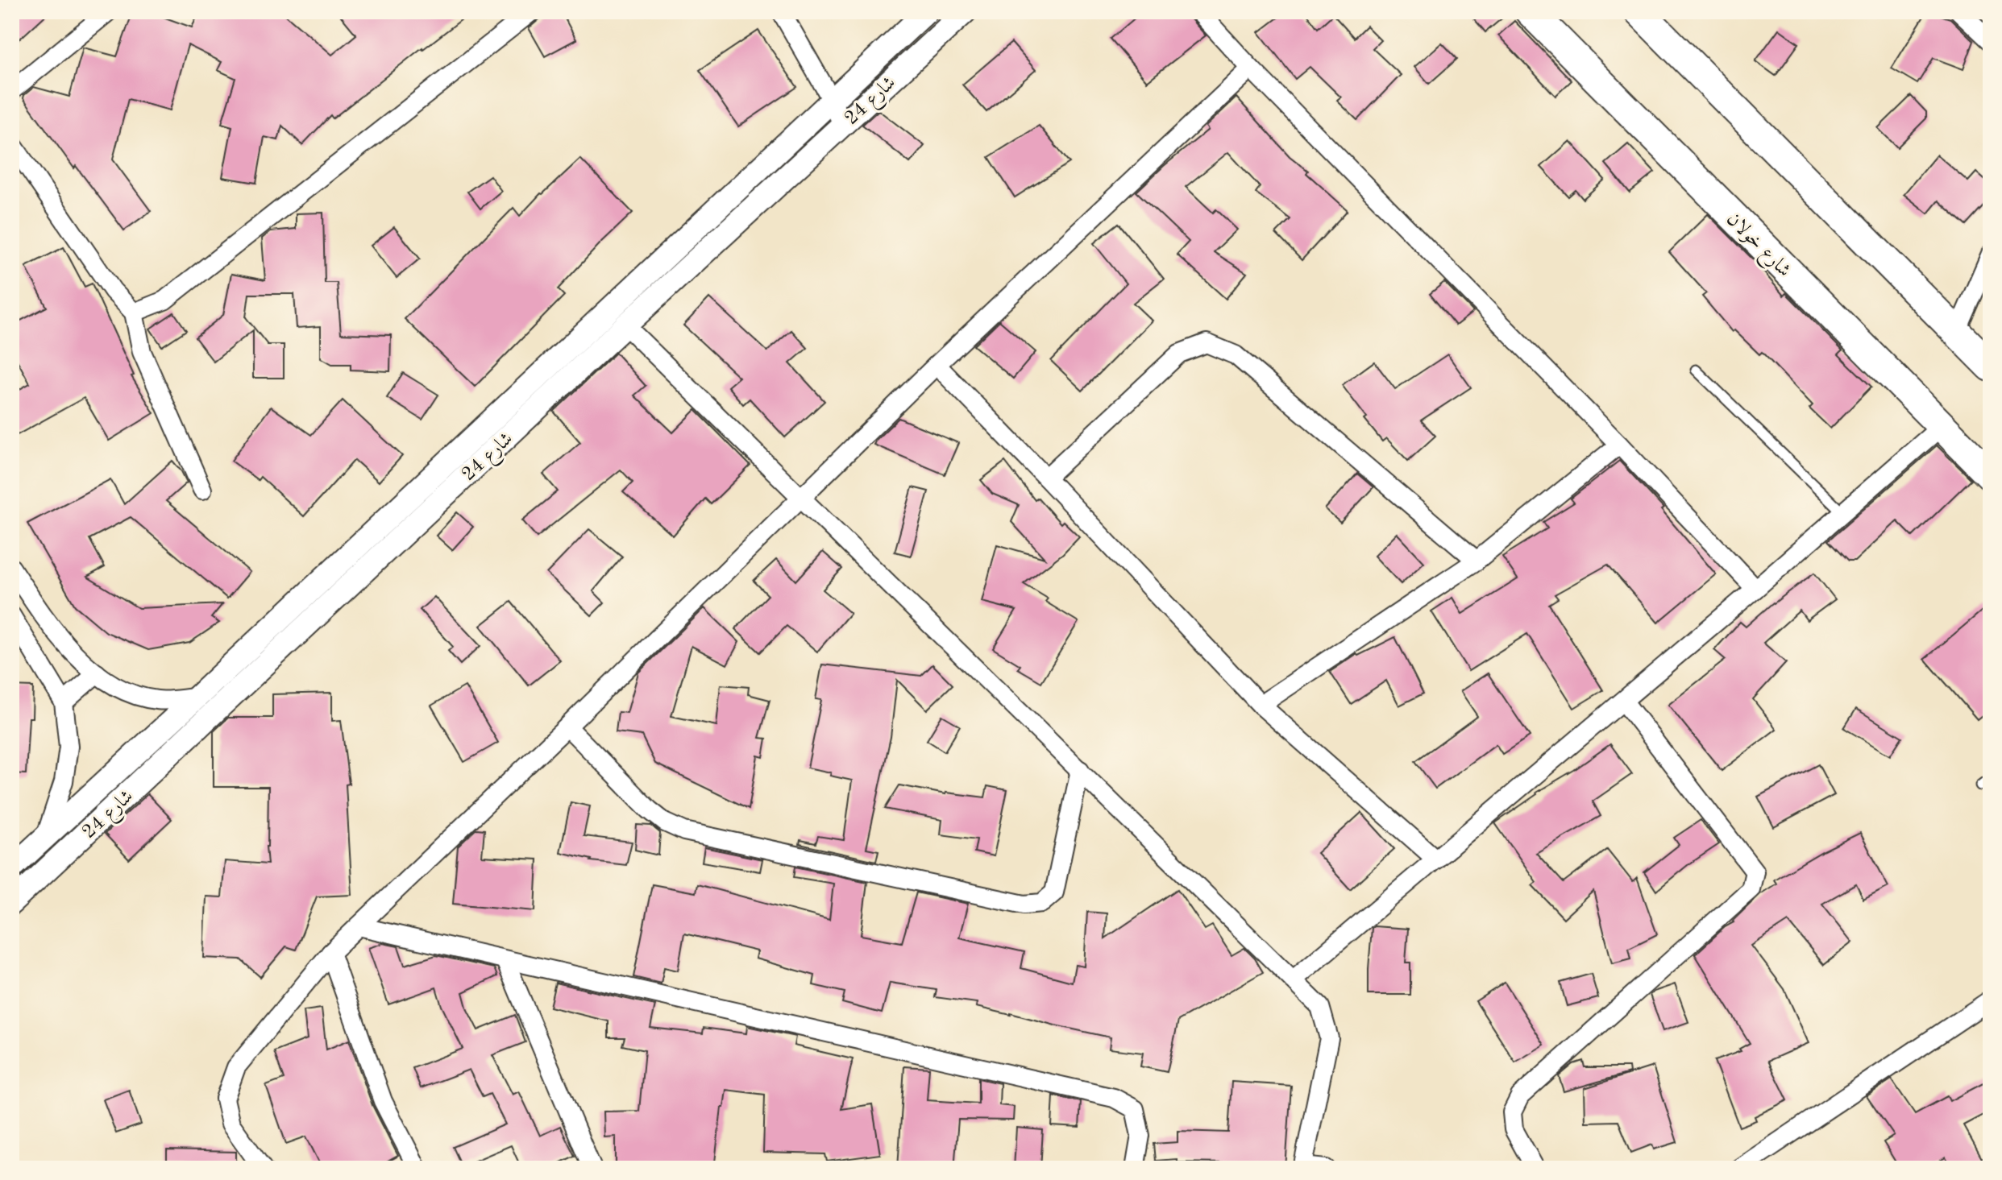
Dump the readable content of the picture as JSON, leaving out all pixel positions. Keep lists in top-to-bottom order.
{
  "streets": {
    "main road": ["شارع خولان"],
    "street": ["شارع 24"]
  }
}
